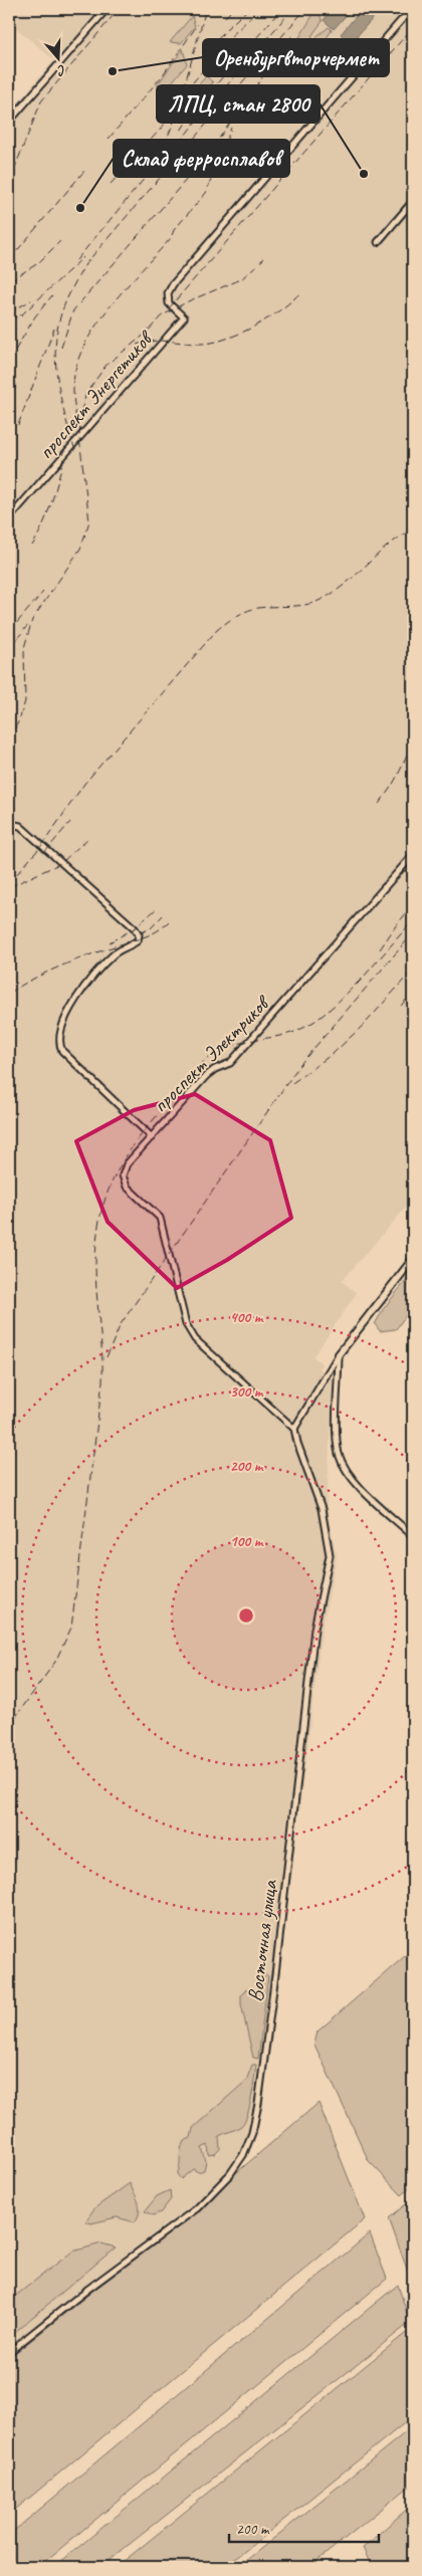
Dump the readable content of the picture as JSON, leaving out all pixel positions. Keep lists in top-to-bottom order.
{
  "streets": {
    "street": ["проспект Энергетиков", "проспект Электриков", "Восточная улица"]
  },
  "crossings": [
    ["проспект Электриков", "Восточная улица"]
  ],
  "places": ["Оренбургвторчермет", "ЛПЦ, стан 2800", "Склад ферросплавов"],
  "scale_bar": "200 m",
  "north": "bottom",
  "rings": [
    "400 m",
    "300 m",
    "200 m",
    "100 m"
  ]
}
